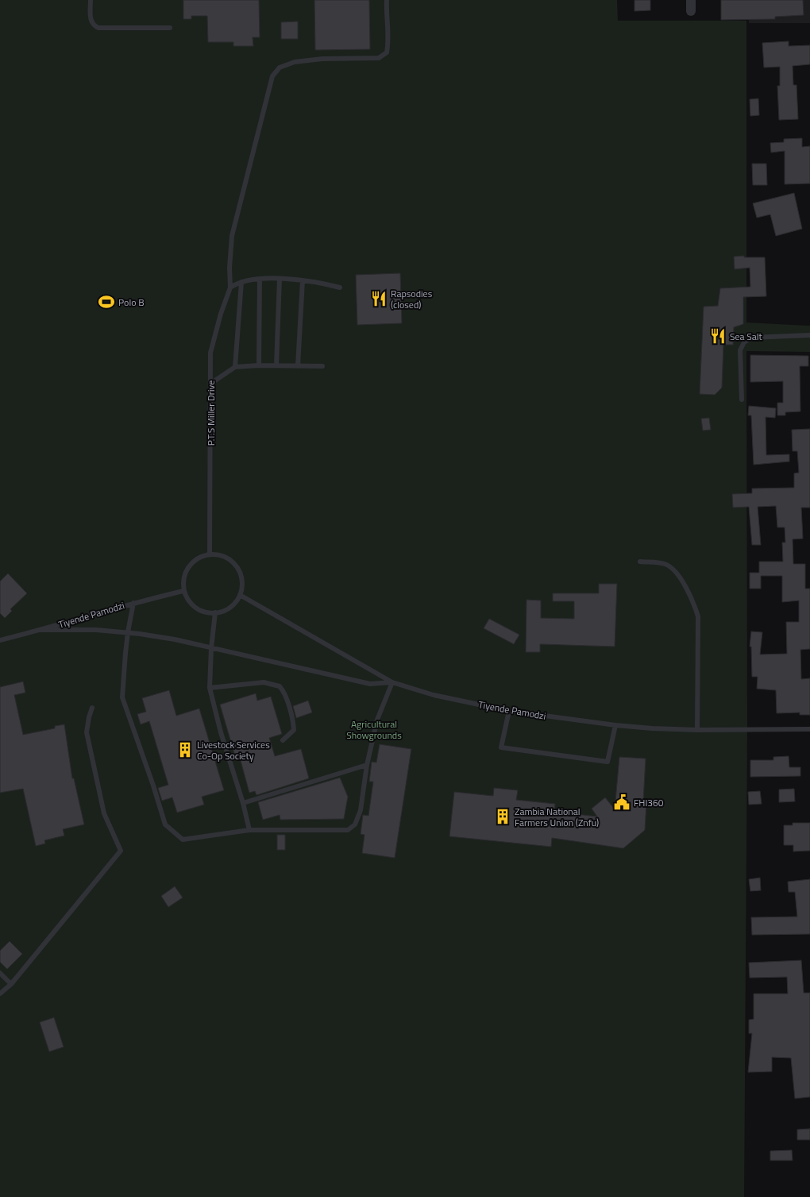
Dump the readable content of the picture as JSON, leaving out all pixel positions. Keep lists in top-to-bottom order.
{
  "streets": {
    "lane": ["P.T.S Miller Drive", "Tiyende Pamodzi"]
  },
  "crossings": [
    ["P.T.S Miller Drive", "Tiyende Pamodzi"]
  ],
  "parks": ["Agricultural Showgrounds"],
  "places": {
    "restaurant": ["Rapsodies (closed)", "Sea Salt"],
    "sports": ["Polo B"],
    "building": ["Livestock Services Co-Op Society", "Zambia National Farmers Union (Znfu)"],
    "public building": ["FHI360"]
  }
}
